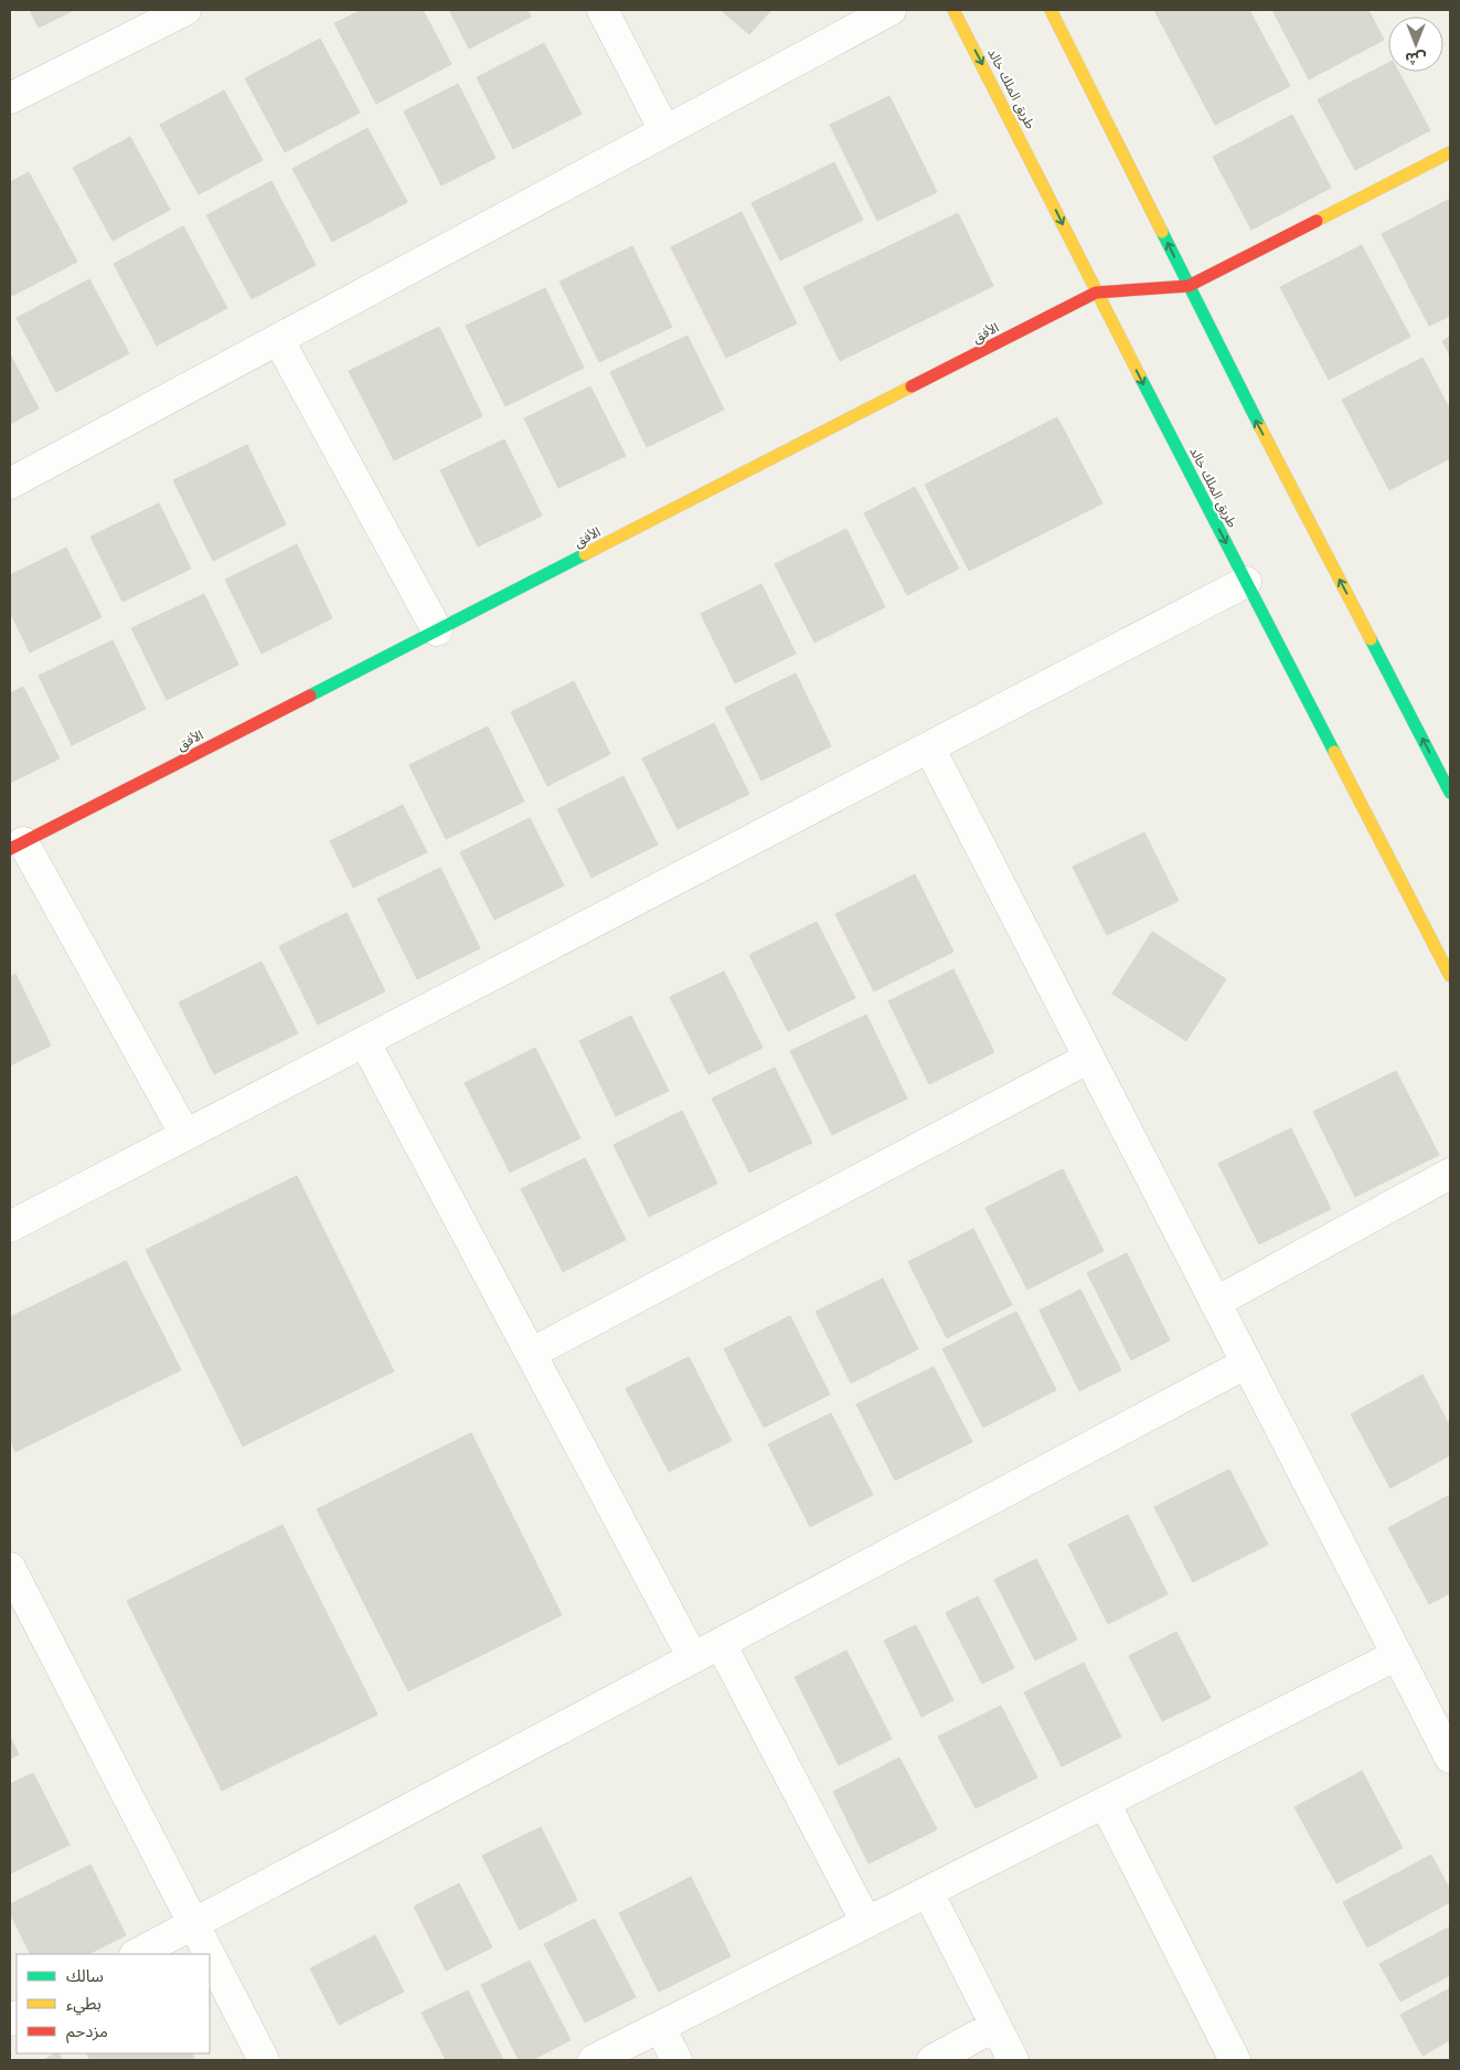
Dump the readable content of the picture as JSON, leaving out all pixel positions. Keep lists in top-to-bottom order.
{
  "streets": {
    "main road": ["طريق الملك خالد", "الأفق"]
  },
  "crossings": [
    ["طريق الملك خالد", "الأفق"]
  ],
  "legend": ["سالك", "بطيء", "مزدحم"],
  "north": "bottom"
}
